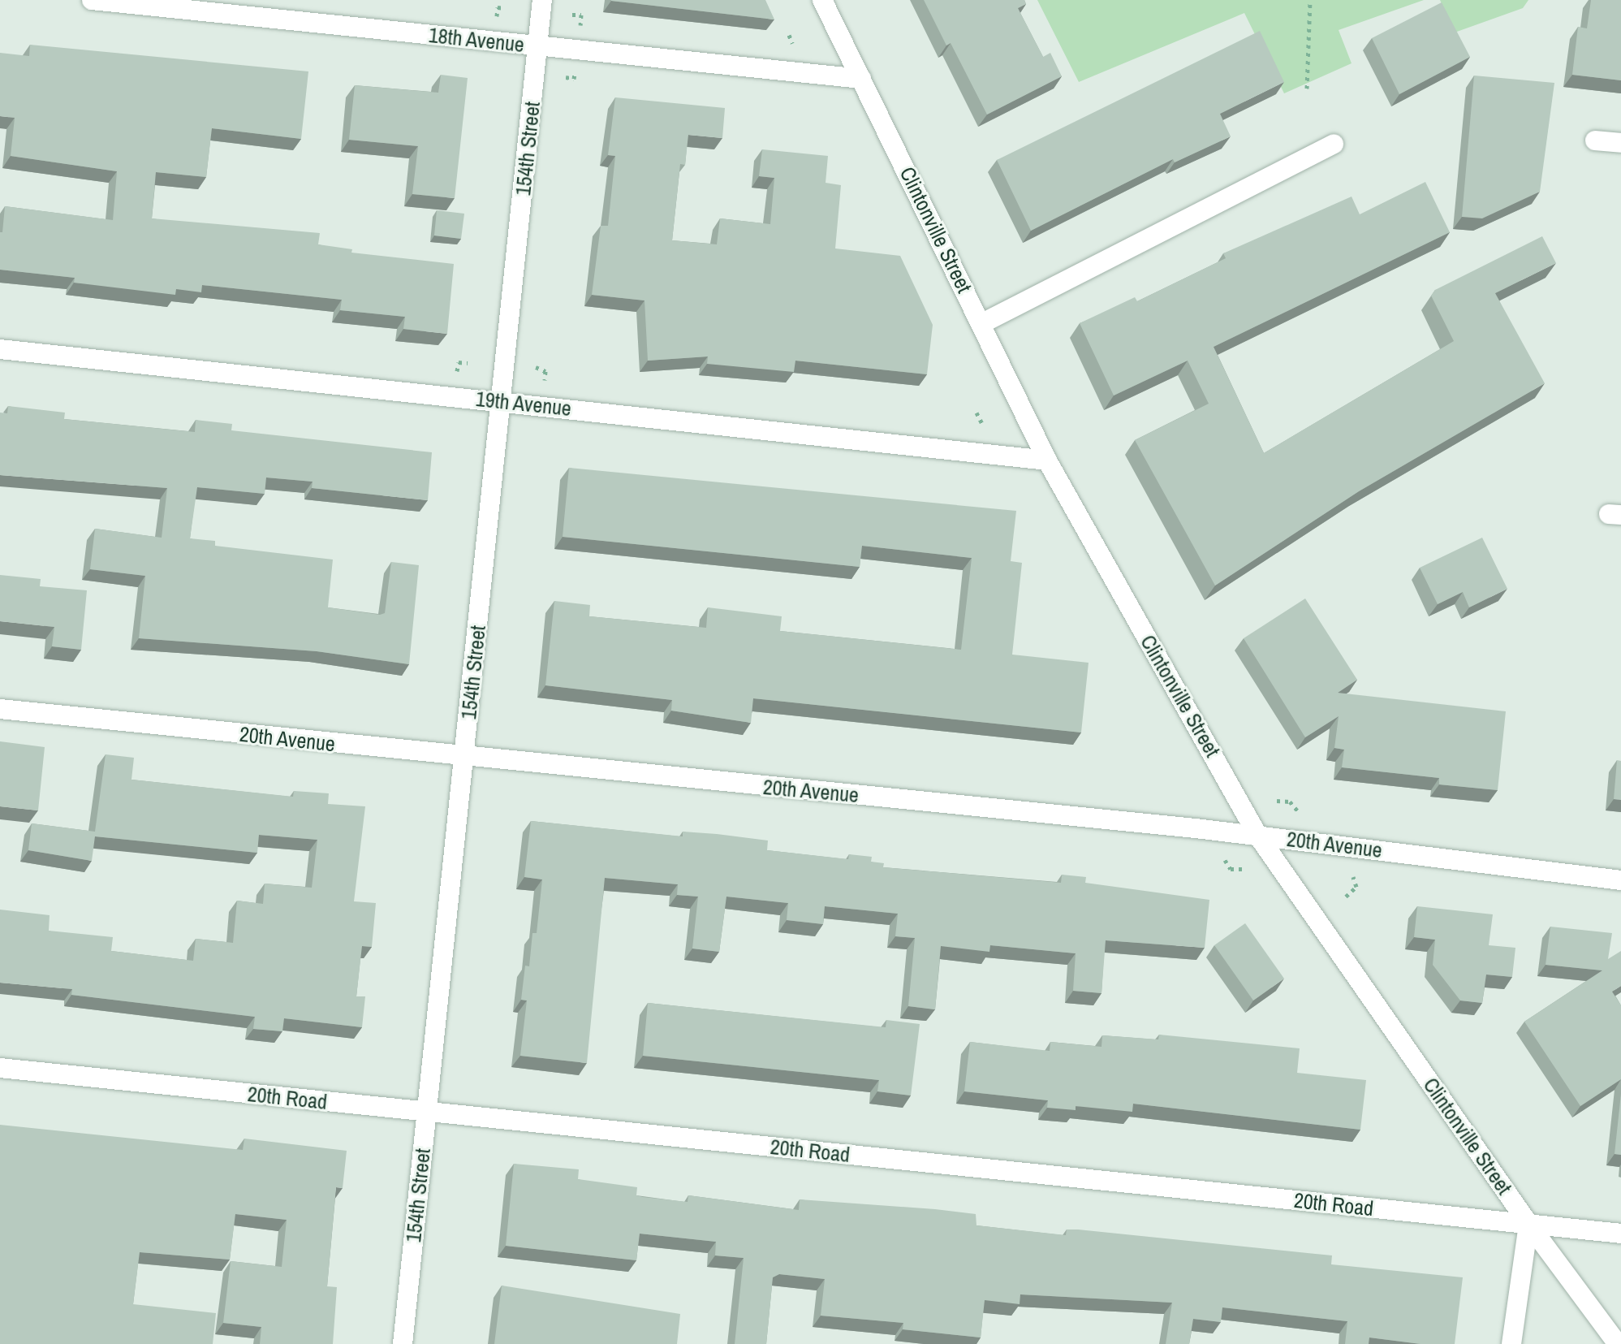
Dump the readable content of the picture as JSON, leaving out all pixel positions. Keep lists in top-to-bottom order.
{
  "streets": {
    "street": [
      "18th Avenue",
      "154th Street",
      "Clintonville Street",
      "19th Avenue",
      "20th Avenue",
      "20th Road"
    ]
  },
  "crossings": [
    ["18th Avenue", "154th Street"],
    ["18th Avenue", "Clintonville Street"],
    ["154th Street", "19th Avenue"],
    ["154th Street", "20th Avenue"],
    ["154th Street", "20th Road"],
    ["Clintonville Street", "19th Avenue"],
    ["Clintonville Street", "20th Avenue"],
    ["Clintonville Street", "20th Road"]
  ]
}
